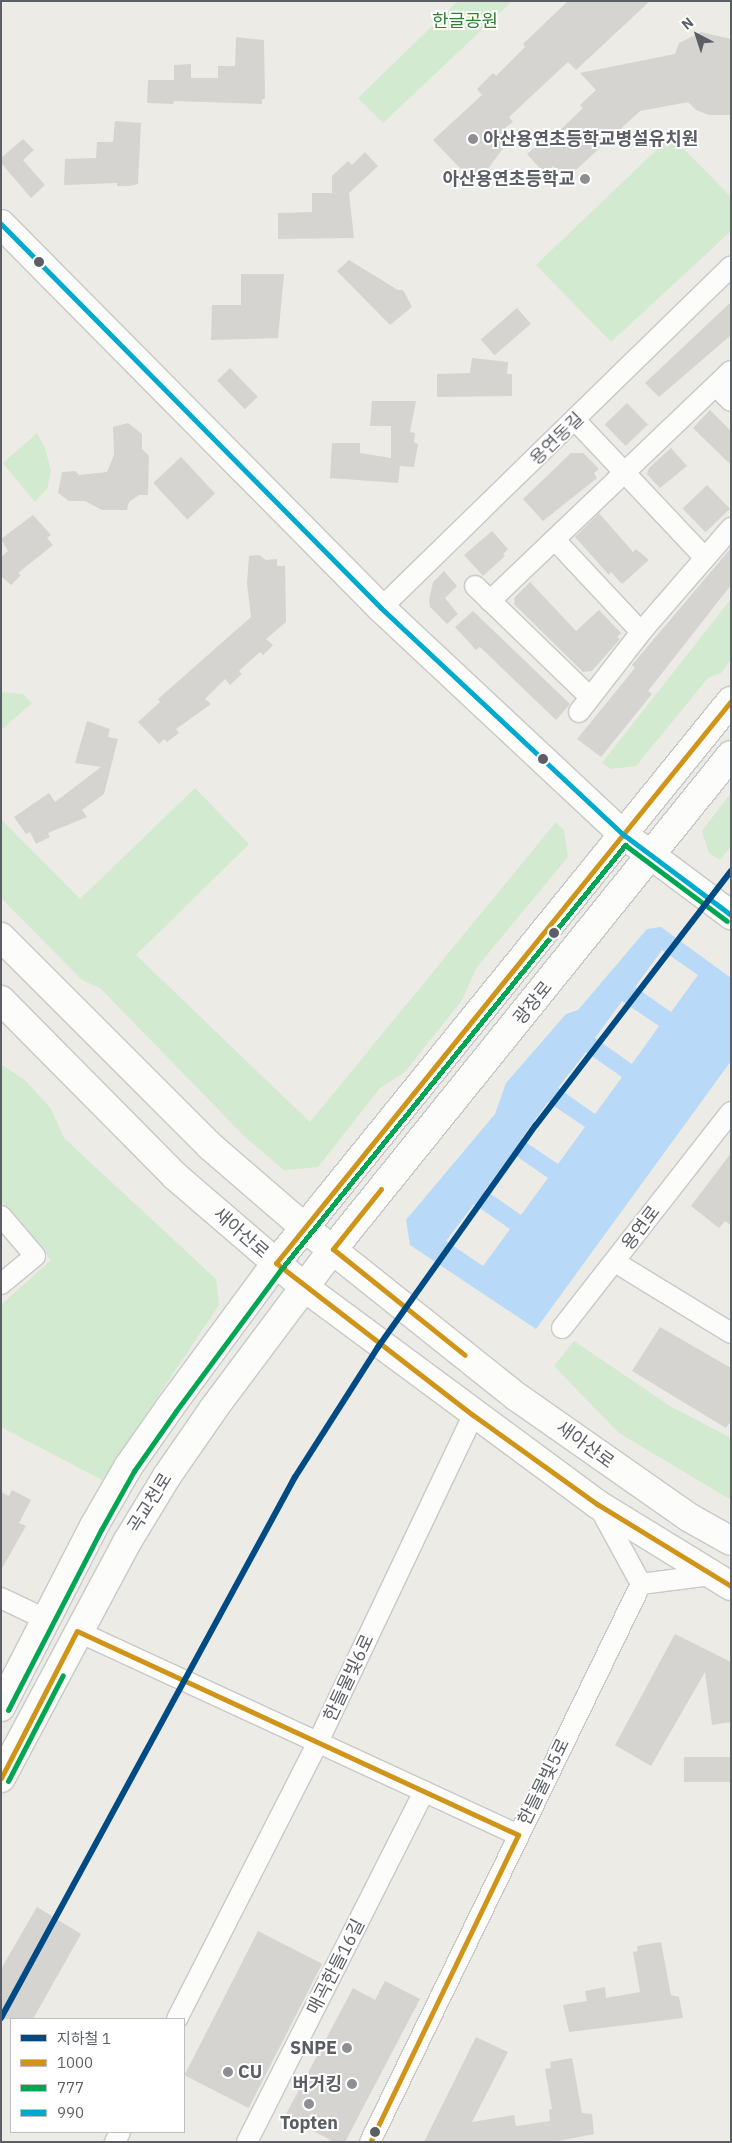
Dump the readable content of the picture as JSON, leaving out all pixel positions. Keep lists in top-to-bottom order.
{
  "streets": {
    "main road": ["광장로", "새아산로", "곡교천로"],
    "street": [
      "용연동길",
      "용연로",
      "한들물빛6로",
      "한들물빛5로",
      "매곡한들16길"
    ]
  },
  "crossings": [
    ["광장로", "새아산로"],
    ["광장로", "곡교천로"],
    ["새아산로", "곡교천로"],
    ["새아산로", "한들물빛6로"]
  ],
  "parks": ["한글공원"],
  "places": [
    "아산용연초등학교병설유치원",
    "아산용연초등학교",
    "SNPE",
    "CU",
    "버거킹",
    "Topten"
  ],
  "lines": [
    "transit line 990",
    "transit line 1000",
    "transit line 777",
    "metro line 1"
  ],
  "legend": [
    "지하철 1",
    "1000",
    "777",
    "990"
  ],
  "north": "top left"
}
